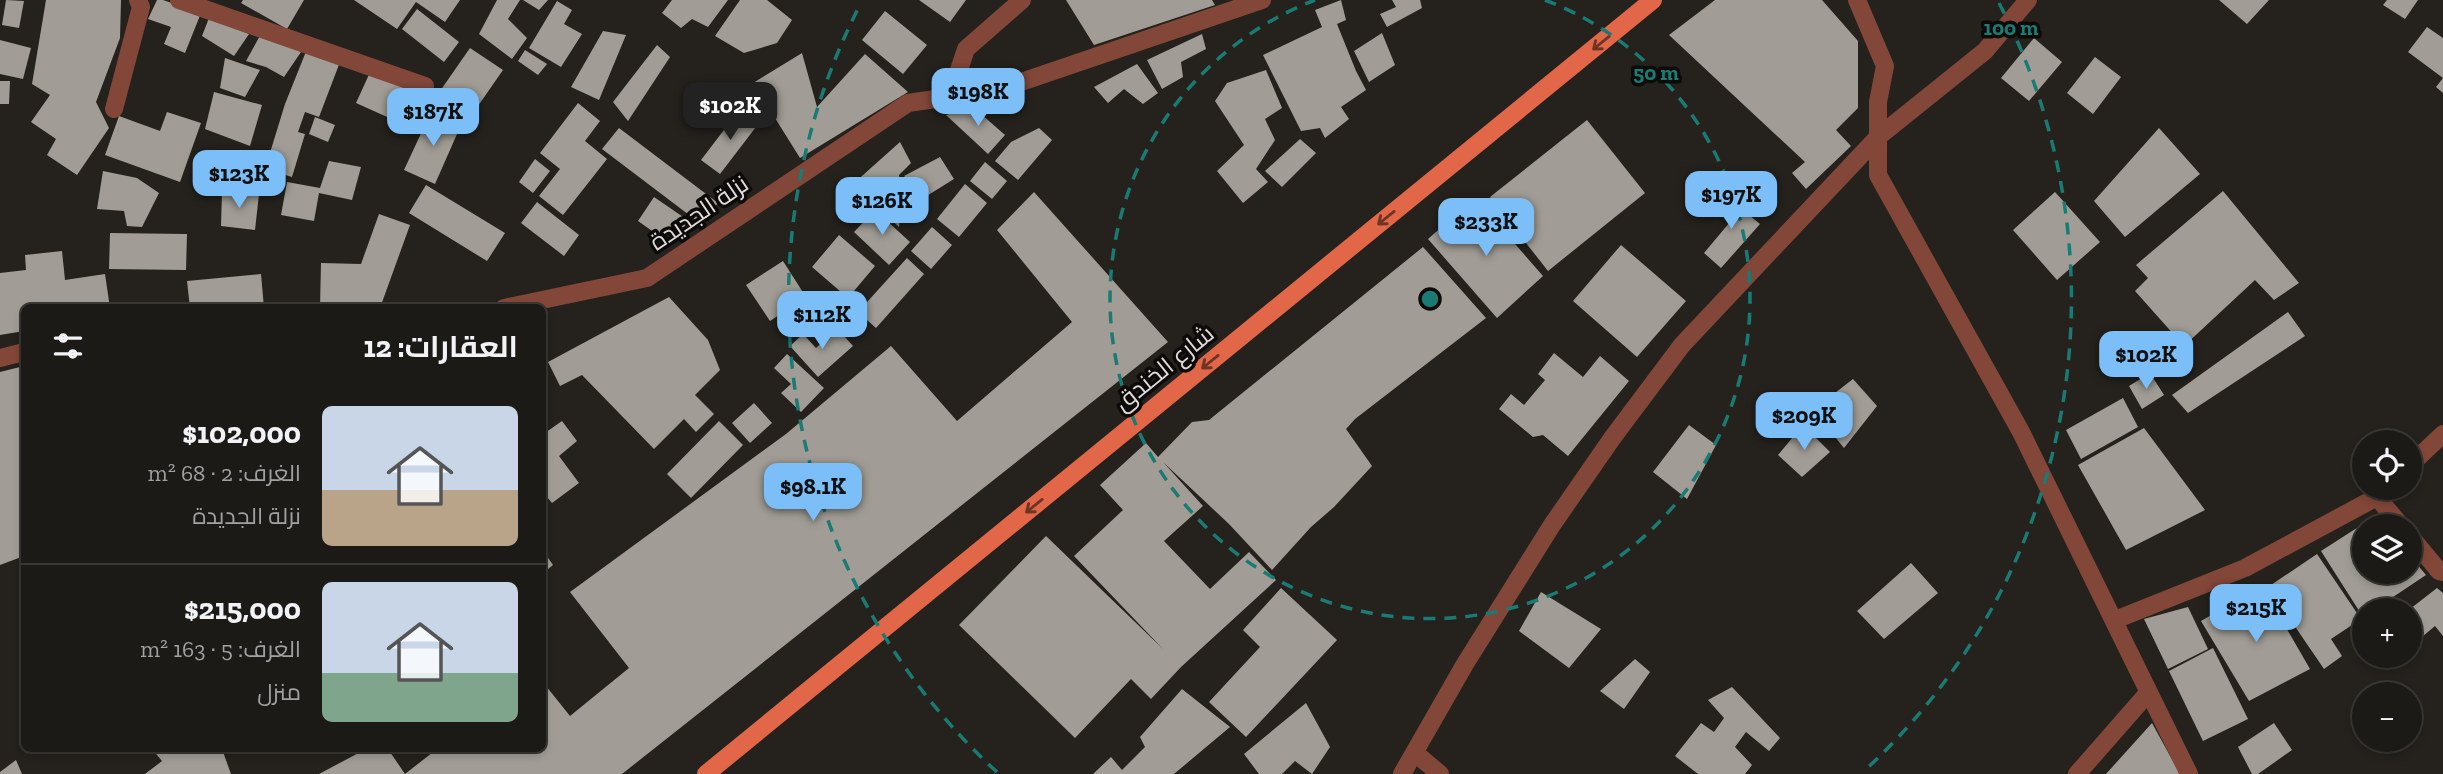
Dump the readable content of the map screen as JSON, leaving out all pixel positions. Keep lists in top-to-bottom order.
{
  "streets": {
    "main road": ["شارع الخندق"],
    "street": ["نزلة الجديدة"]
  },
  "one_way": ["شارع الخندق"],
  "page": {
    "price": [
      "$198K",
      "$102K",
      "$187K",
      "$123K",
      "$197K",
      "$126K",
      "$233K",
      "$112K",
      "$102K",
      "$209K",
      "$98.1K",
      "$215K"
    ],
    "heading": "العقارات: 12",
    "list": [
      {
        "name": "$102,000",
        "note": "الغرف: 2 · 68 m² · نزلة الجديدة"
      },
      {
        "name": "$215,000",
        "note": "الغرف: 5 · 163 m² · منزل"
      }
    ],
    "map_buttons": ["+", "−"]
  },
  "rings": ["100 m", "50 m"]
}
